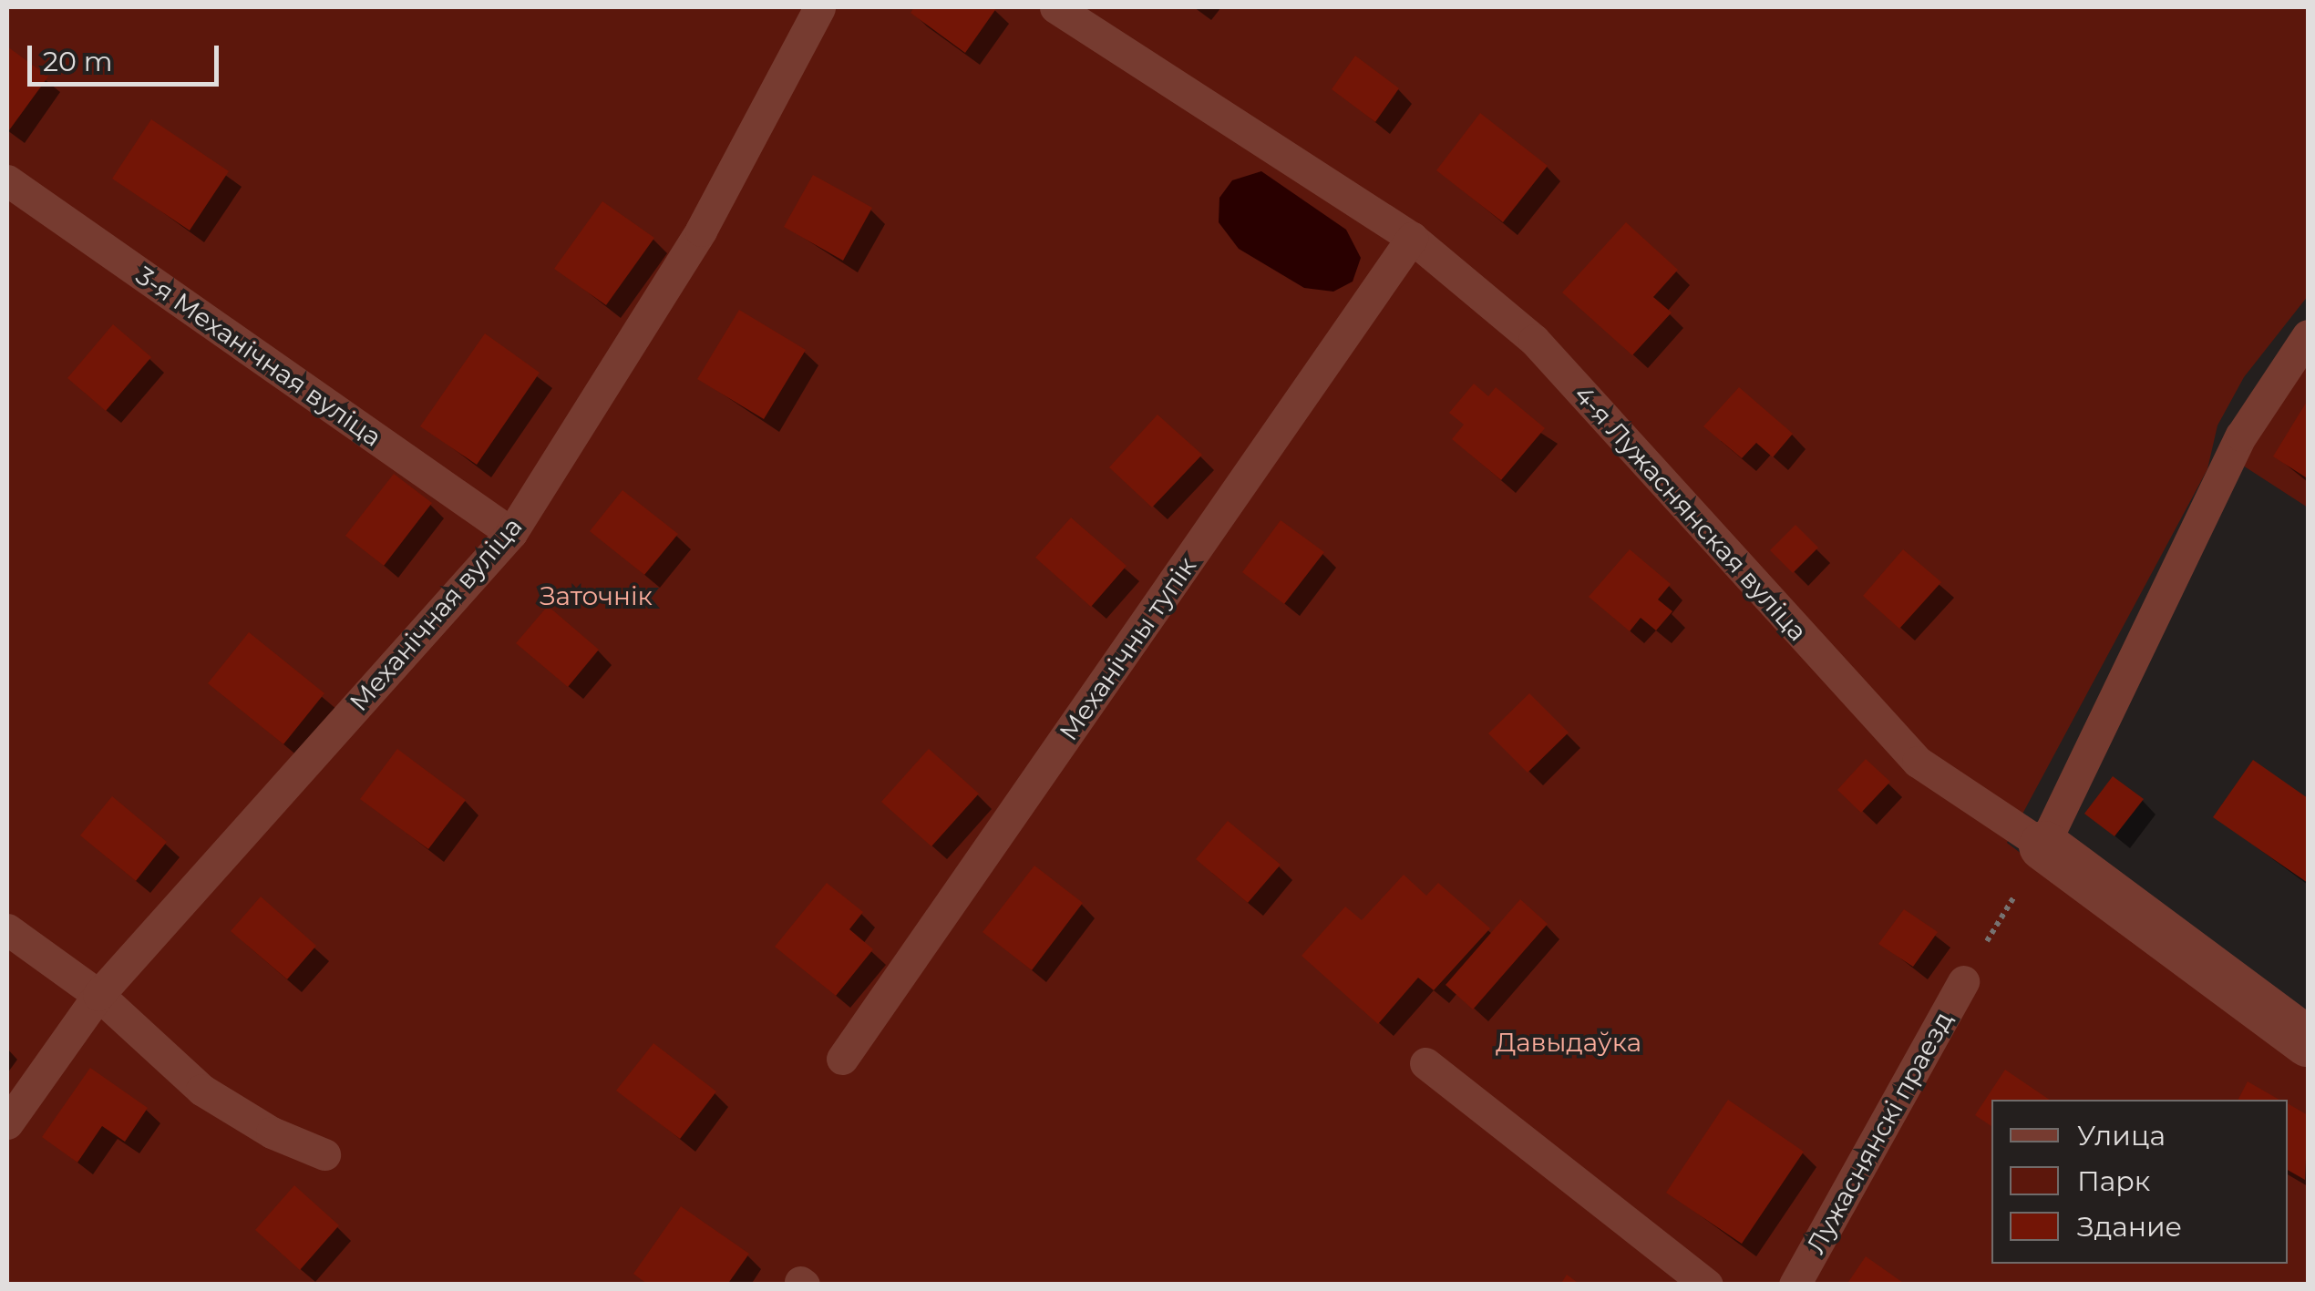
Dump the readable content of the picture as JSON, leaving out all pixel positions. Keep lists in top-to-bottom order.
{
  "streets": {
    "street": ["4-я Лужаснянская вуліца"],
    "lane": [
      "3-я Механічная вуліца",
      "Механічная вуліца",
      "Механічны тупік",
      "Лужаснянскі праезд"
    ]
  },
  "crossings": [
    ["3-я Механічная вуліца", "Механічная вуліца"],
    ["4-я Лужаснянская вуліца", "Механічны тупік"]
  ],
  "parks": ["Заточнік", "Давыдаўка"],
  "legend": ["Улица", "Парк", "Здание"],
  "scale_bar": "20 m"
}
